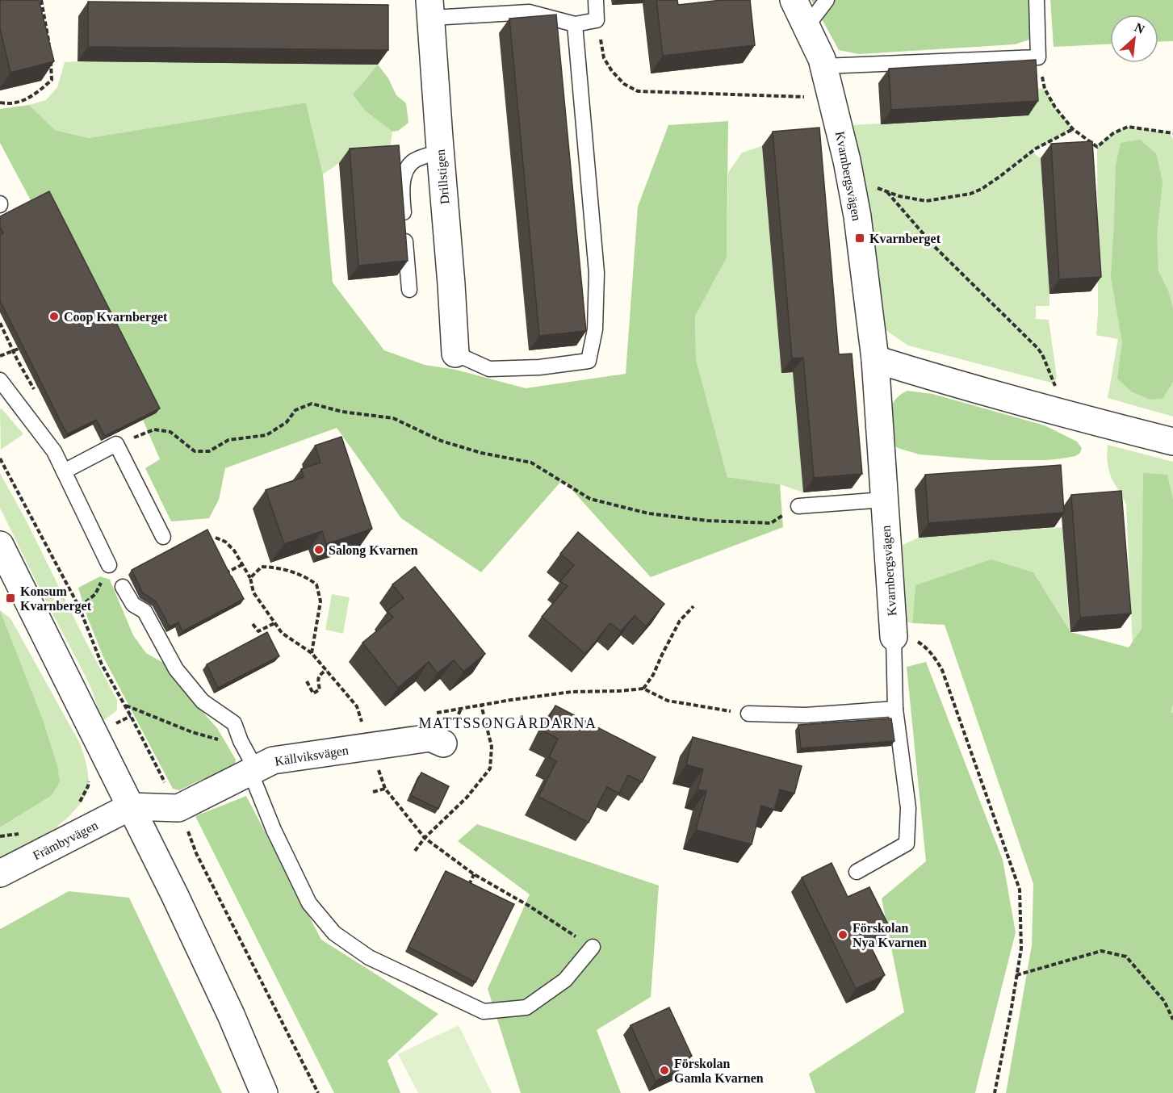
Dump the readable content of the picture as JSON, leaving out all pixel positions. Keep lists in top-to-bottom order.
{
  "streets": {
    "street": [
      "Kvarnbergsvägen",
      "Drillstigen",
      "Källviksvägen",
      "Främbyvägen"
    ]
  },
  "crossings": [
    ["Källviksvägen", "Främbyvägen"]
  ],
  "districts": ["MATTSSONGÅRDARNA"],
  "places": {
    "transit": ["Kvarnberget", "Konsum Kvarnberget"],
    "other": [
      "Coop Kvarnberget",
      "Salong Kvarnen",
      "Förskolan Nya Kvarnen",
      "Förskolan Gamla Kvarnen"
    ]
  },
  "north": "top right"
}
